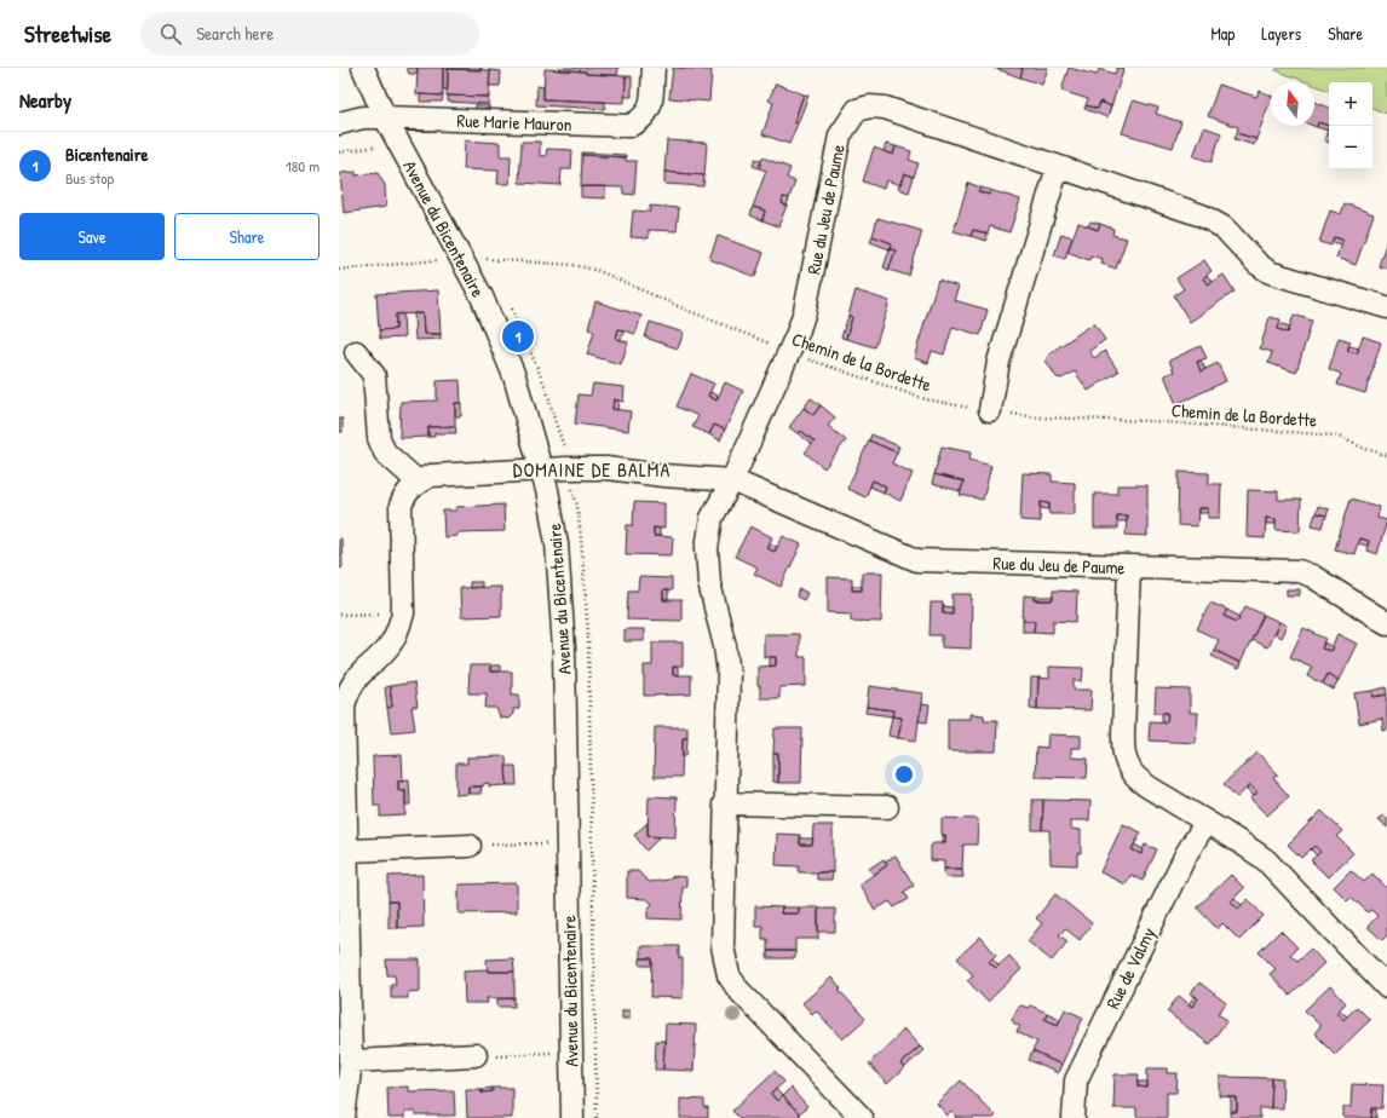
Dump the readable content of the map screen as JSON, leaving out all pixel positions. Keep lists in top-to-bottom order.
{
  "streets": {
    "street": [
      "Rue Marie Mauron",
      "Rue du Jeu de Paume",
      "Avenue du Bicentenaire",
      "Rue de Valmy"
    ],
    "path": ["Chemin de la Bordette"]
  },
  "crossings": [
    ["Rue Marie Mauron", "Avenue du Bicentenaire"],
    ["Rue du Jeu de Paume", "Avenue du Bicentenaire"],
    ["Rue du Jeu de Paume", "Chemin de la Bordette"],
    ["Avenue du Bicentenaire", "Chemin de la Bordette"]
  ],
  "districts": ["DOMAINE DE BALMA"],
  "north": "top",
  "page": {
    "header": "Streetwise",
    "search": "Search here",
    "nav": ["Map", "Layers", "Share"],
    "heading": "Nearby",
    "map_buttons": ["+", "−"],
    "list": [
      {
        "mark": "1",
        "name": "Bicentenaire",
        "note": "Bus stop",
        "value": "180 m"
      }
    ],
    "buttons": ["Save", "Share"],
    "pins": "1"
  }
}
